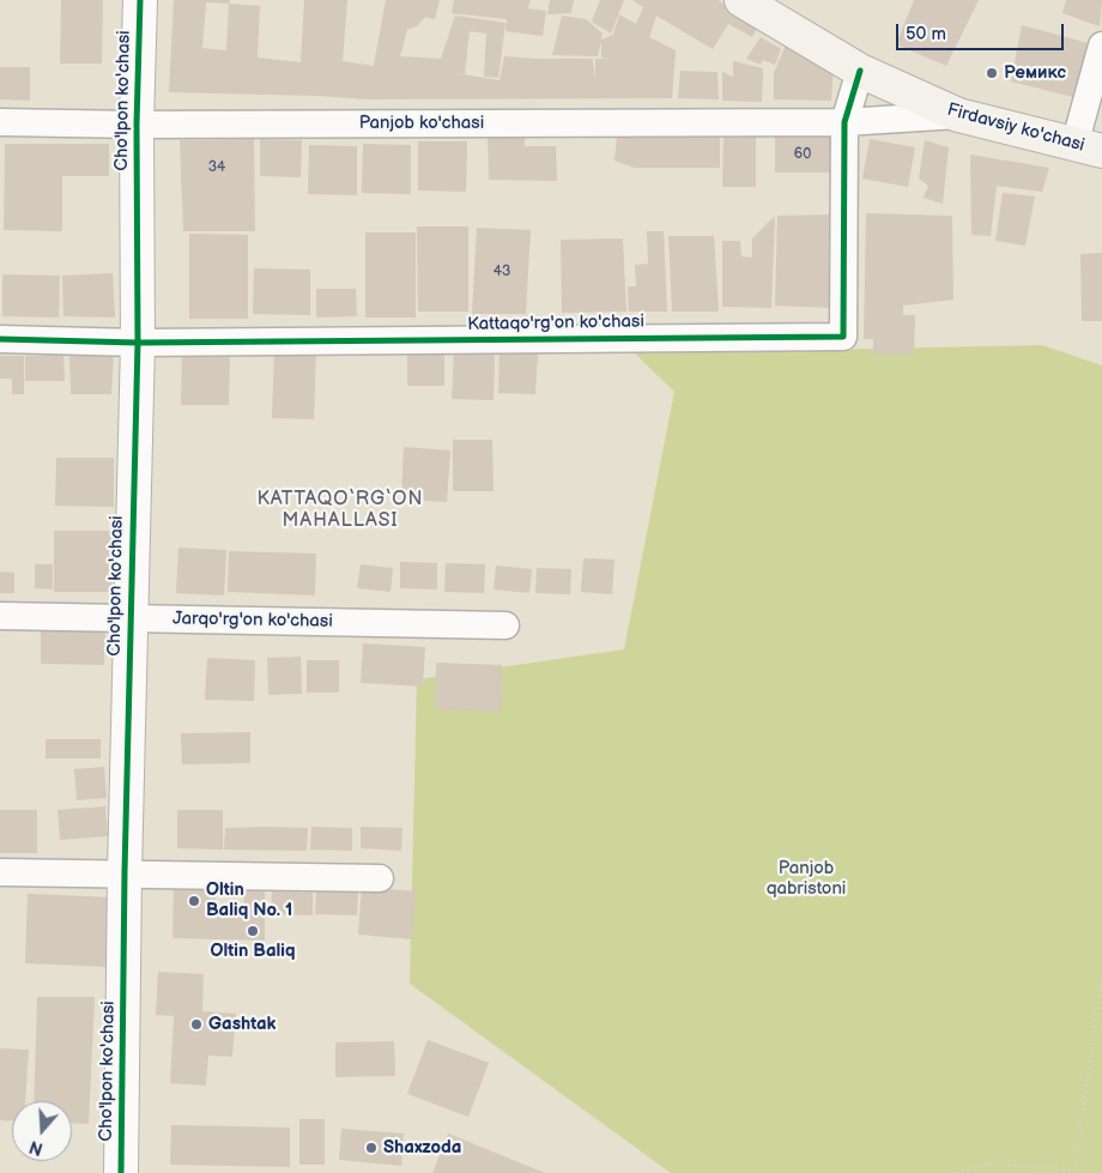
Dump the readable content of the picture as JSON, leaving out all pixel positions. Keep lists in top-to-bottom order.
{
  "streets": {
    "main road": ["Firdavsiy ko'chasi"],
    "street": [
      "Cho'lpon ko'chasi",
      "Panjob ko'chasi",
      "Kattaqo'rg'on ko'chasi",
      "Jarqo'rg'on ko'chasi"
    ]
  },
  "crossings": [
    ["Cho'lpon ko'chasi", "Panjob ko'chasi"],
    ["Cho'lpon ko'chasi", "Kattaqo'rg'on ko'chasi"],
    ["Cho'lpon ko'chasi", "Jarqo'rg'on ko'chasi"],
    ["Panjob ko'chasi", "Firdavsiy ko'chasi"],
    ["Panjob ko'chasi", "Kattaqo'rg'on ko'chasi"],
    ["Firdavsiy ko'chasi", "Kattaqo'rg'on ko'chasi"]
  ],
  "districts": ["KATTAQO‘RG‘ON MAHALLASI"],
  "parks": ["Panjob qabristoni"],
  "places": [
    "Ремикс",
    "Oltin Baliq No. 1",
    "Oltin Baliq",
    "Gashtak",
    "Shaxzoda"
  ],
  "house_numbers": ["60", "34", "43"],
  "scale_bar": "50 m",
  "north": "bottom"
}
